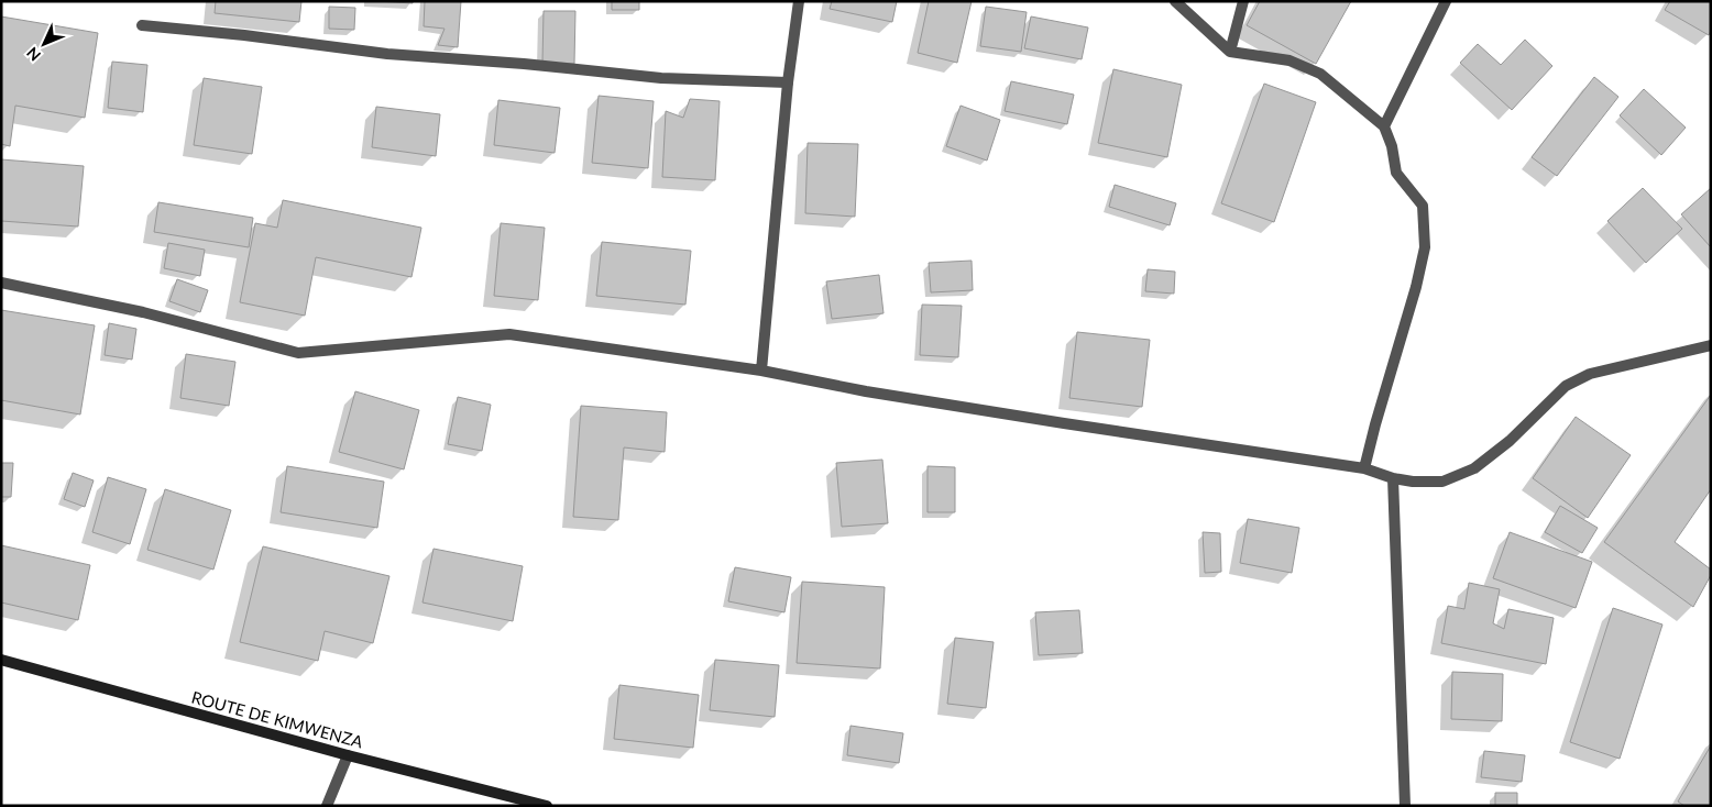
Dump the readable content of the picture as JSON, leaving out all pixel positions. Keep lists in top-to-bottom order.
{
  "streets": {
    "street": ["ROUTE DE KIMWENZA"]
  },
  "north": "bottom left"
}
